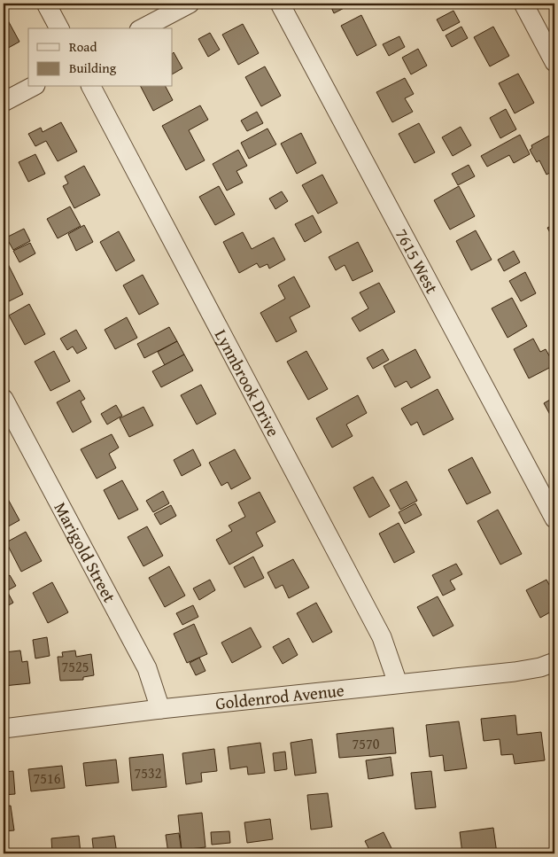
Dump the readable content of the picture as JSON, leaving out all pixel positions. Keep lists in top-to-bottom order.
{
  "streets": {
    "street": [
      "7615 West",
      "Lynnbrook Drive",
      "Marigold Street",
      "Goldenrod Avenue"
    ]
  },
  "crossings": [
    ["Lynnbrook Drive", "Goldenrod Avenue"],
    ["Marigold Street", "Goldenrod Avenue"]
  ],
  "house_numbers": [
    "7525",
    "7570",
    "7532",
    "7516"
  ],
  "legend": ["Road", "Building"]
}
